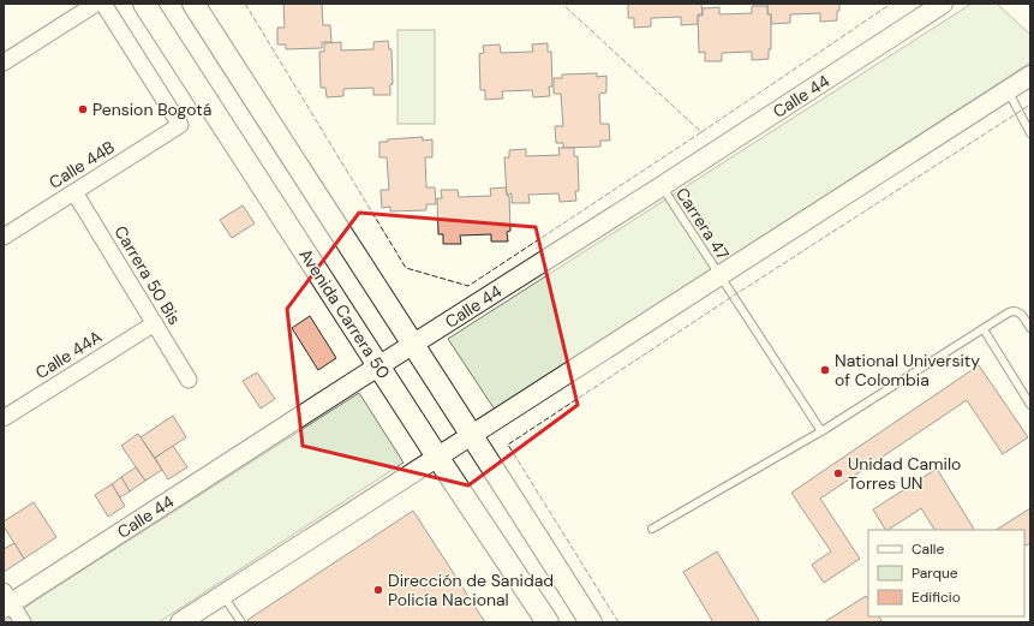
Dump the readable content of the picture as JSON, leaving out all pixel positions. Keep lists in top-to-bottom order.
{
  "streets": {
    "main road": ["Avenida Carrera 50"],
    "street": [
      "Calle 44",
      "Calle 44B",
      "Carrera 50 Bis",
      "Calle 44A"
    ],
    "lane": ["Carrera 47"]
  },
  "crossings": [
    ["Calle 44", "Carrera 47"],
    ["Calle 44", "Avenida Carrera 50"],
    ["Calle 44B", "Carrera 50 Bis"],
    ["Carrera 50 Bis", "Calle 44A"]
  ],
  "places": [
    "Pension Bogotá",
    "National University of Colombia",
    "Unidad Camilo Torres UN",
    "Dirección de Sanidad Policía Nacional"
  ],
  "legend": ["Calle", "Parque", "Edificio"]
}
